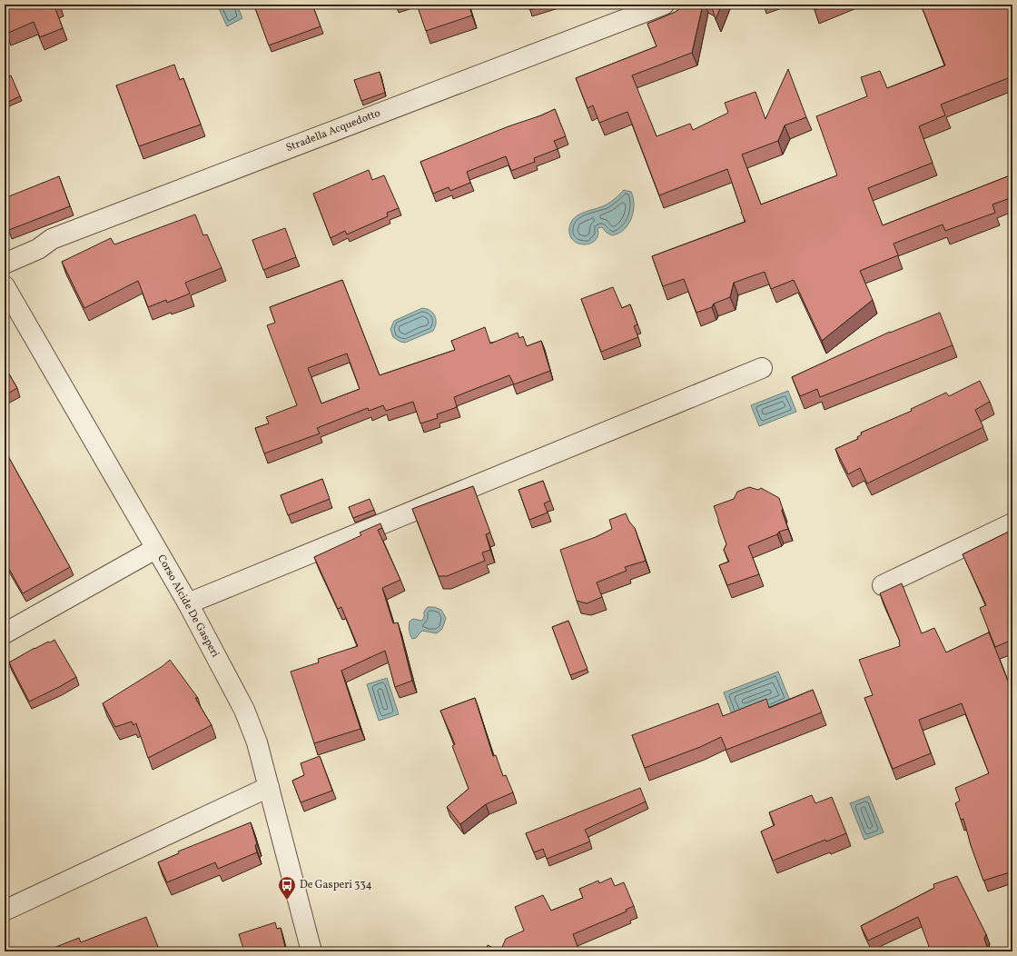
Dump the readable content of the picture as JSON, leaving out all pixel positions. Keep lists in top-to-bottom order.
{
  "streets": {
    "street": ["Stradella Acquedotto", "Corso Alcide De Gasperi"]
  },
  "places": {
    "bus stop": ["De Gasperi 334"]
  }
}
